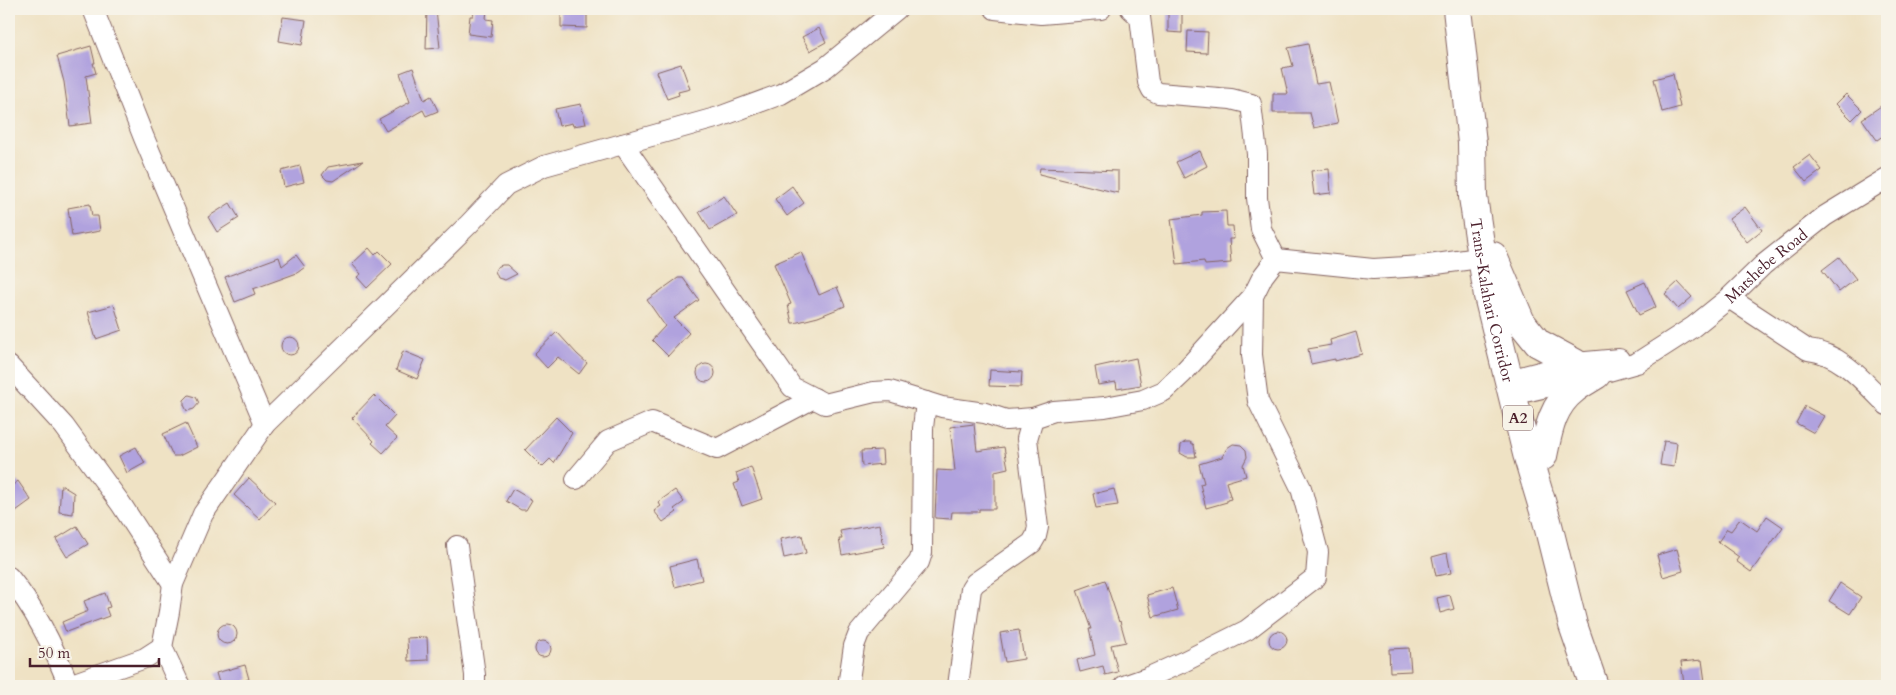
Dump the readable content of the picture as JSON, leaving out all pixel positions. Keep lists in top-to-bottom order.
{
  "streets": {
    "highway": ["Trans-Kalahari Corridor", "A2"],
    "street": ["Matshebe Road"]
  },
  "scale_bar": "50 m"
}
